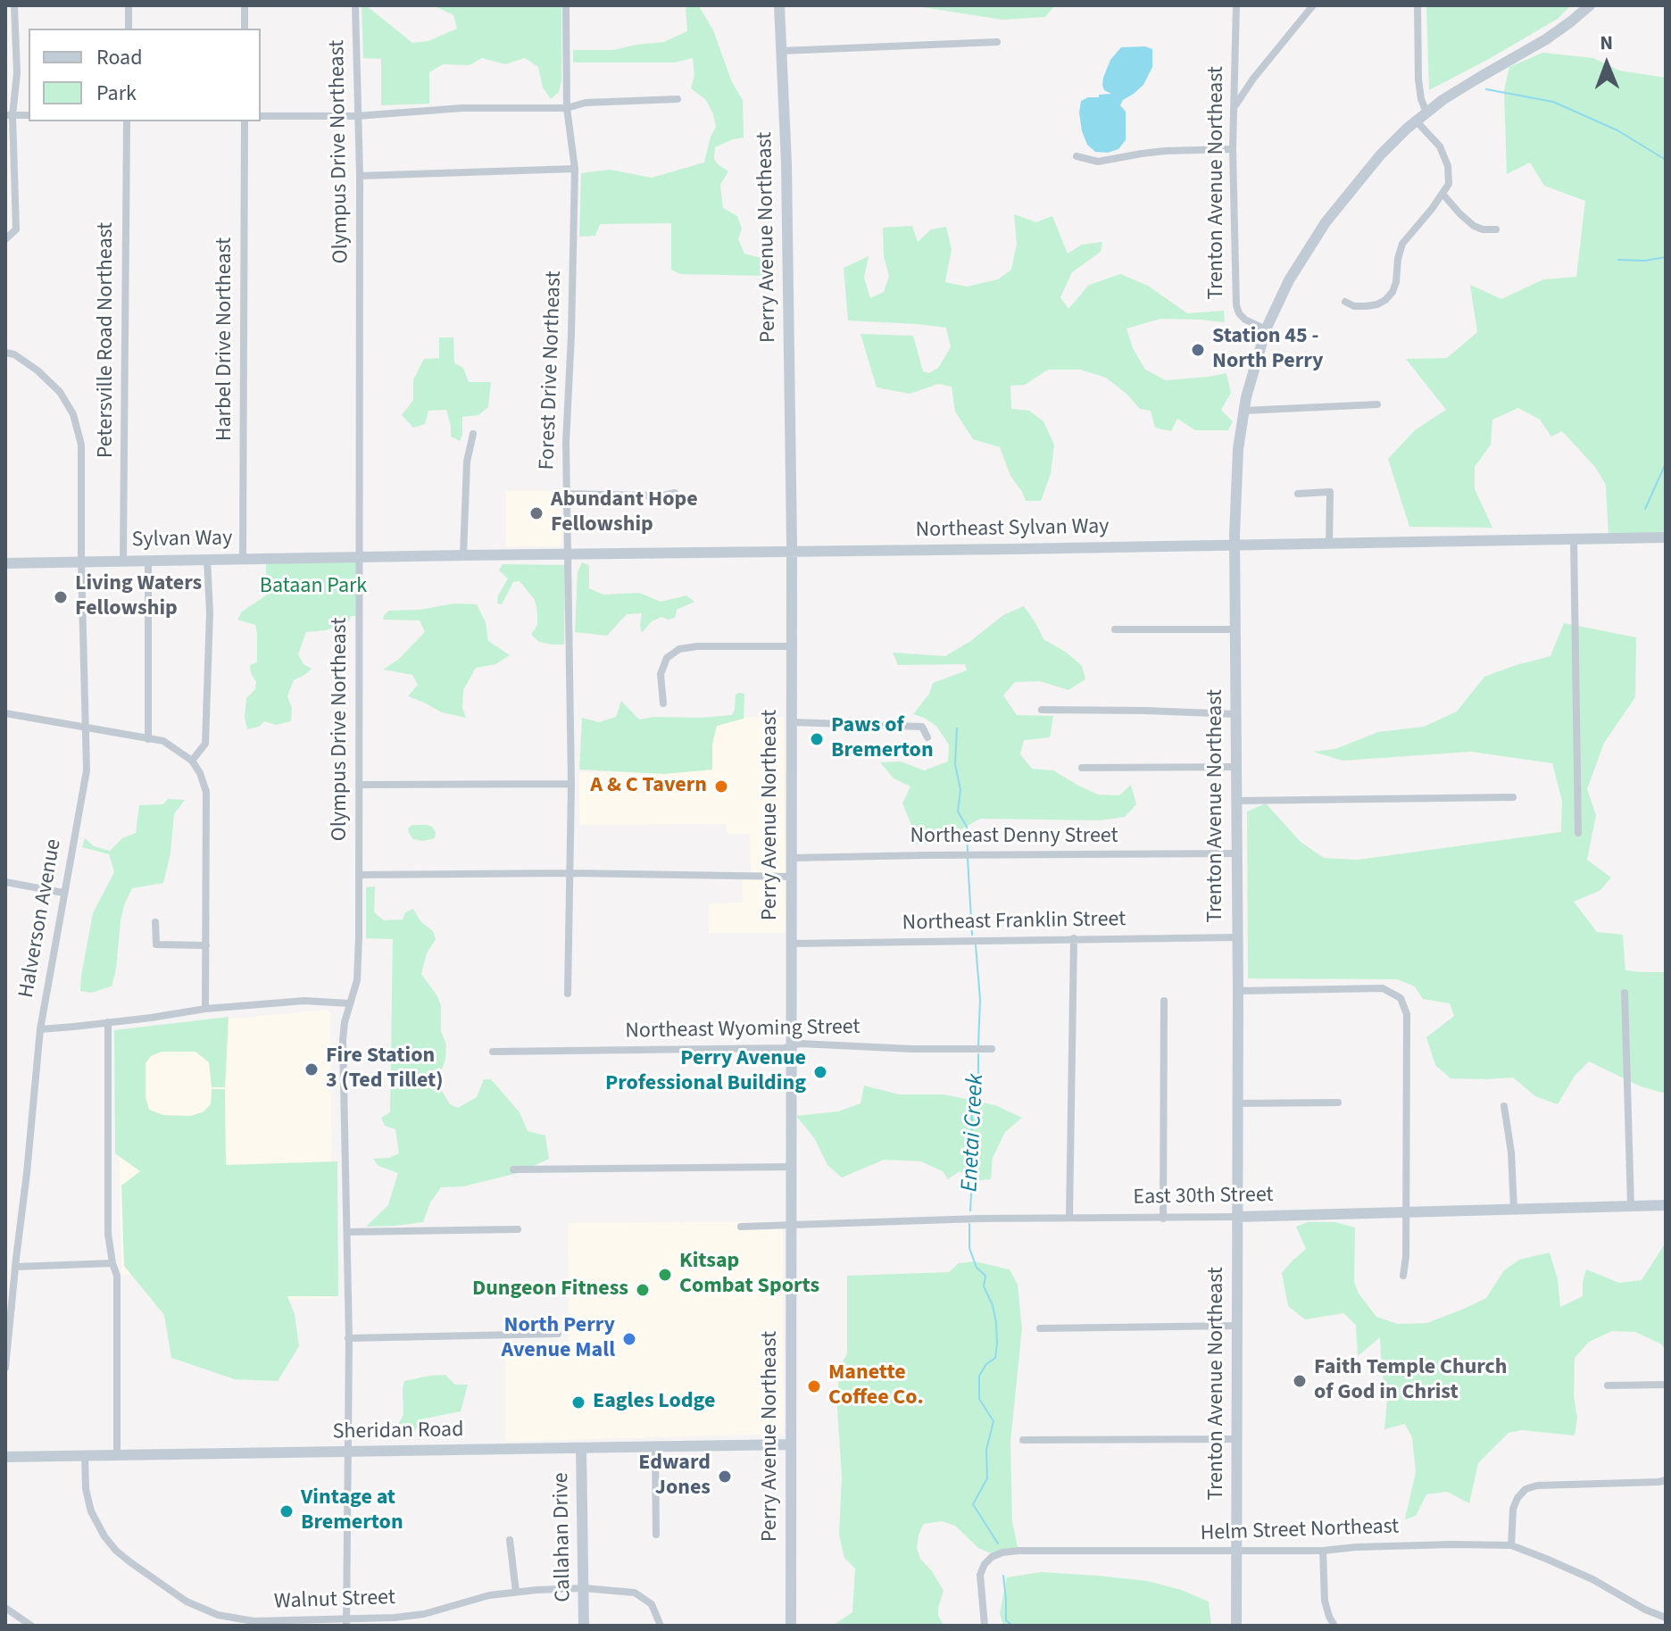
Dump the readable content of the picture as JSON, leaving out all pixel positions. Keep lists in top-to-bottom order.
{
  "streets": {
    "main road": [
      "Trenton Avenue Northeast",
      "Perry Avenue Northeast",
      "Northeast Sylvan Way",
      "Sylvan Way",
      "East 30th Street",
      "Sheridan Road",
      "Callahan Drive"
    ],
    "street": [
      "Olympus Drive Northeast",
      "Harbel Drive Northeast",
      "Petersville Road Northeast",
      "Forest Drive Northeast",
      "Northeast Denny Street",
      "Halverson Avenue",
      "Northeast Franklin Street",
      "Northeast Wyoming Street",
      "Helm Street Northeast",
      "Walnut Street"
    ]
  },
  "crossings": [
    ["Olympus Drive Northeast", "Northeast Sylvan Way"],
    ["Olympus Drive Northeast", "Sylvan Way"],
    ["Olympus Drive Northeast", "Sheridan Road"],
    ["Olympus Drive Northeast", "Walnut Street"],
    ["Trenton Avenue Northeast", "Northeast Sylvan Way"],
    ["Trenton Avenue Northeast", "Northeast Denny Street"],
    ["Trenton Avenue Northeast", "Northeast Franklin Street"],
    ["Trenton Avenue Northeast", "East 30th Street"],
    ["Trenton Avenue Northeast", "Helm Street Northeast"],
    ["Perry Avenue Northeast", "Northeast Sylvan Way"],
    ["Perry Avenue Northeast", "Northeast Denny Street"],
    ["Perry Avenue Northeast", "Northeast Franklin Street"],
    ["Perry Avenue Northeast", "Northeast Wyoming Street"],
    ["Perry Avenue Northeast", "East 30th Street"],
    ["Perry Avenue Northeast", "Sheridan Road"],
    ["Harbel Drive Northeast", "Sylvan Way"],
    ["Petersville Road Northeast", "Sylvan Way"],
    ["Forest Drive Northeast", "Northeast Sylvan Way"],
    ["Northeast Sylvan Way", "Sylvan Way"],
    ["Sylvan Way", "Halverson Avenue"],
    ["Sheridan Road", "Callahan Drive"],
    ["Sheridan Road", "Walnut Street"],
    ["Callahan Drive", "Walnut Street"]
  ],
  "water": ["Enetai Creek"],
  "parks": ["Bataan Park"],
  "places": [
    "Station 45 - North Perry",
    "Abundant Hope Fellowship",
    "Living Waters Fellowship",
    "Paws of Bremerton",
    "A & C Tavern",
    "Fire Station 3 (Ted Tillet)",
    "Perry Avenue Professional Building",
    "Kitsap Combat Sports",
    "Dungeon Fitness",
    "North Perry Avenue Mall",
    "Faith Temple Church of God in Christ",
    "Manette Coffee Co.",
    "Eagles Lodge",
    "Edward Jones",
    "Vintage at Bremerton"
  ],
  "legend": ["Road", "Park"],
  "north": "top"
}
